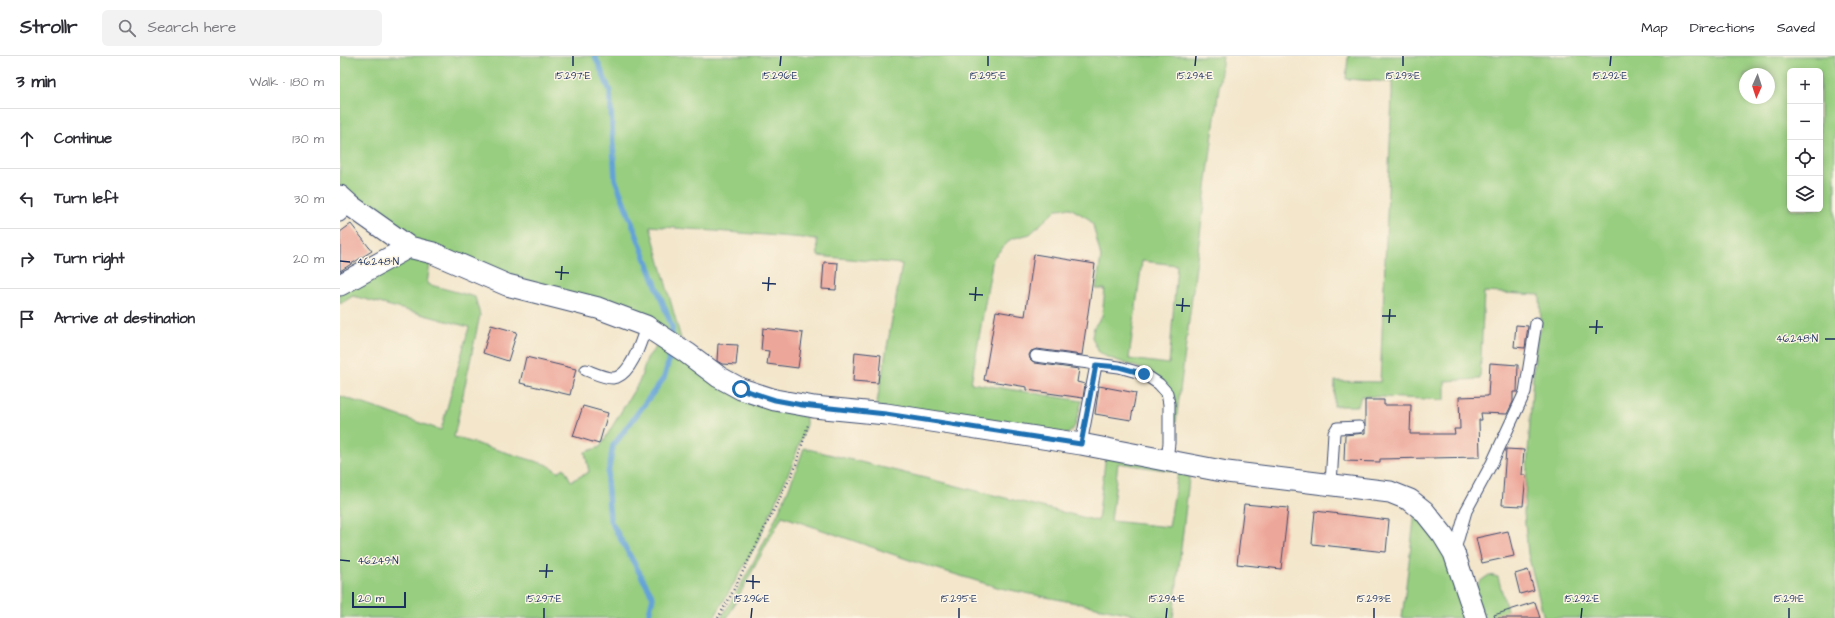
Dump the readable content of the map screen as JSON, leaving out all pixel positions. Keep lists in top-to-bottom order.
{
  "scale_bar": "20 m",
  "north": "bottom",
  "page": {
    "header": "Strollr",
    "search": "Search here",
    "nav": ["Map", "Directions", "Saved"],
    "heading": ["3 min", "Walk · 180 m"],
    "map_buttons": ["+", "−"],
    "list": [
      ["Continue", "130 m"],
      ["Turn left", "30 m"],
      ["Turn right", "20 m"],
      "Arrive at destination"
    ],
    "scale": "20 m"
  },
  "coordinates": [
    "15.297°E",
    "15.296°E",
    "15.295°E",
    "15.294°E",
    "15.293°E",
    "15.292°E",
    "46.248°N",
    "46.249°N",
    "15.291°E"
  ]
}
